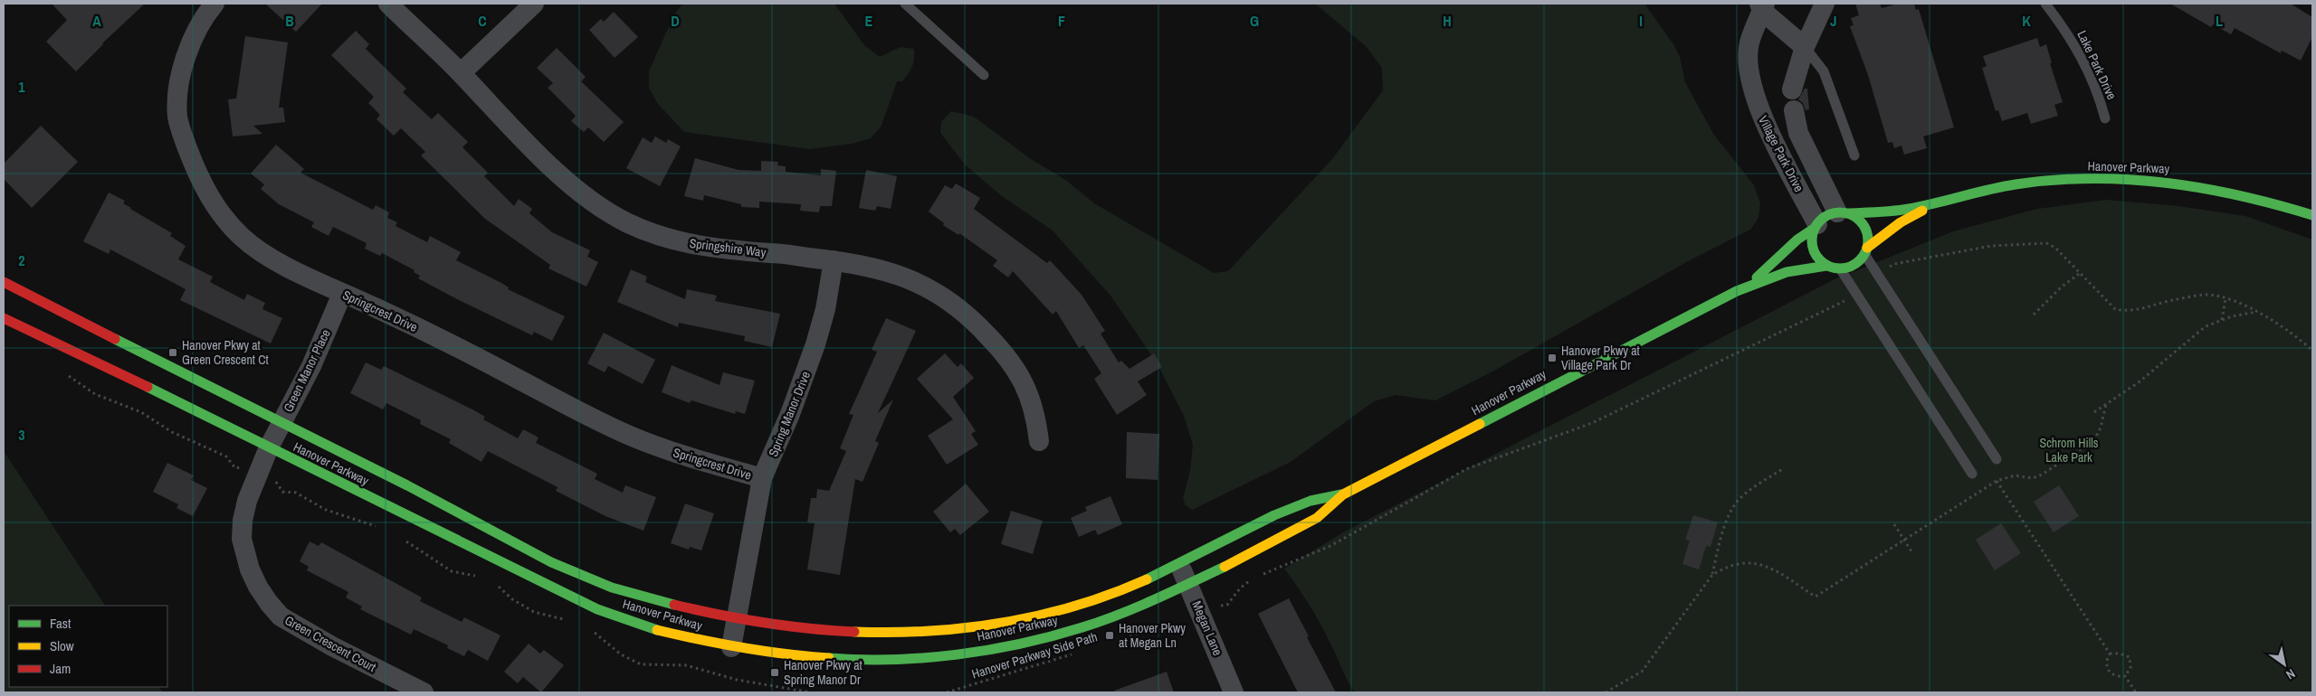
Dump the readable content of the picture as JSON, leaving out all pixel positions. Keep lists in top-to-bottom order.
{
  "streets": {
    "street": [
      "Village Park Drive",
      "Hanover Parkway",
      "Springshire Way",
      "Springcrest Drive",
      "Green Manor Place",
      "Spring Manor Drive",
      "Megan Lane",
      "Green Crescent Court"
    ],
    "lane": ["Lake Park Drive"],
    "path": ["Hanover Parkway Side Path"]
  },
  "crossings": [
    ["Village Park Drive", "Hanover Parkway"],
    ["Hanover Parkway", "Green Manor Place"],
    ["Hanover Parkway", "Spring Manor Drive"],
    ["Hanover Parkway", "Megan Lane"],
    ["Hanover Parkway", "Green Crescent Court"],
    ["Springshire Way", "Spring Manor Drive"],
    ["Springcrest Drive", "Green Manor Place"],
    ["Springcrest Drive", "Spring Manor Drive"],
    ["Green Manor Place", "Green Crescent Court"]
  ],
  "parks": ["Schrom Hills Lake Park"],
  "places": {
    "transit": [
      "Hanover Pkwy at Green Crescent Ct",
      "Hanover Pkwy at Village Park Dr",
      "Hanover Pkwy at Megan Ln",
      "Hanover Pkwy at Spring Manor Dr"
    ]
  },
  "legend": ["Fast", "Slow", "Jam"],
  "north": "bottom right",
  "grid": {
    "columns": [
      "A",
      "B",
      "C",
      "D",
      "E",
      "F",
      "G",
      "H",
      "I",
      "J",
      "K",
      "L"
    ],
    "rows": ["1", "2", "3"]
  }
}
